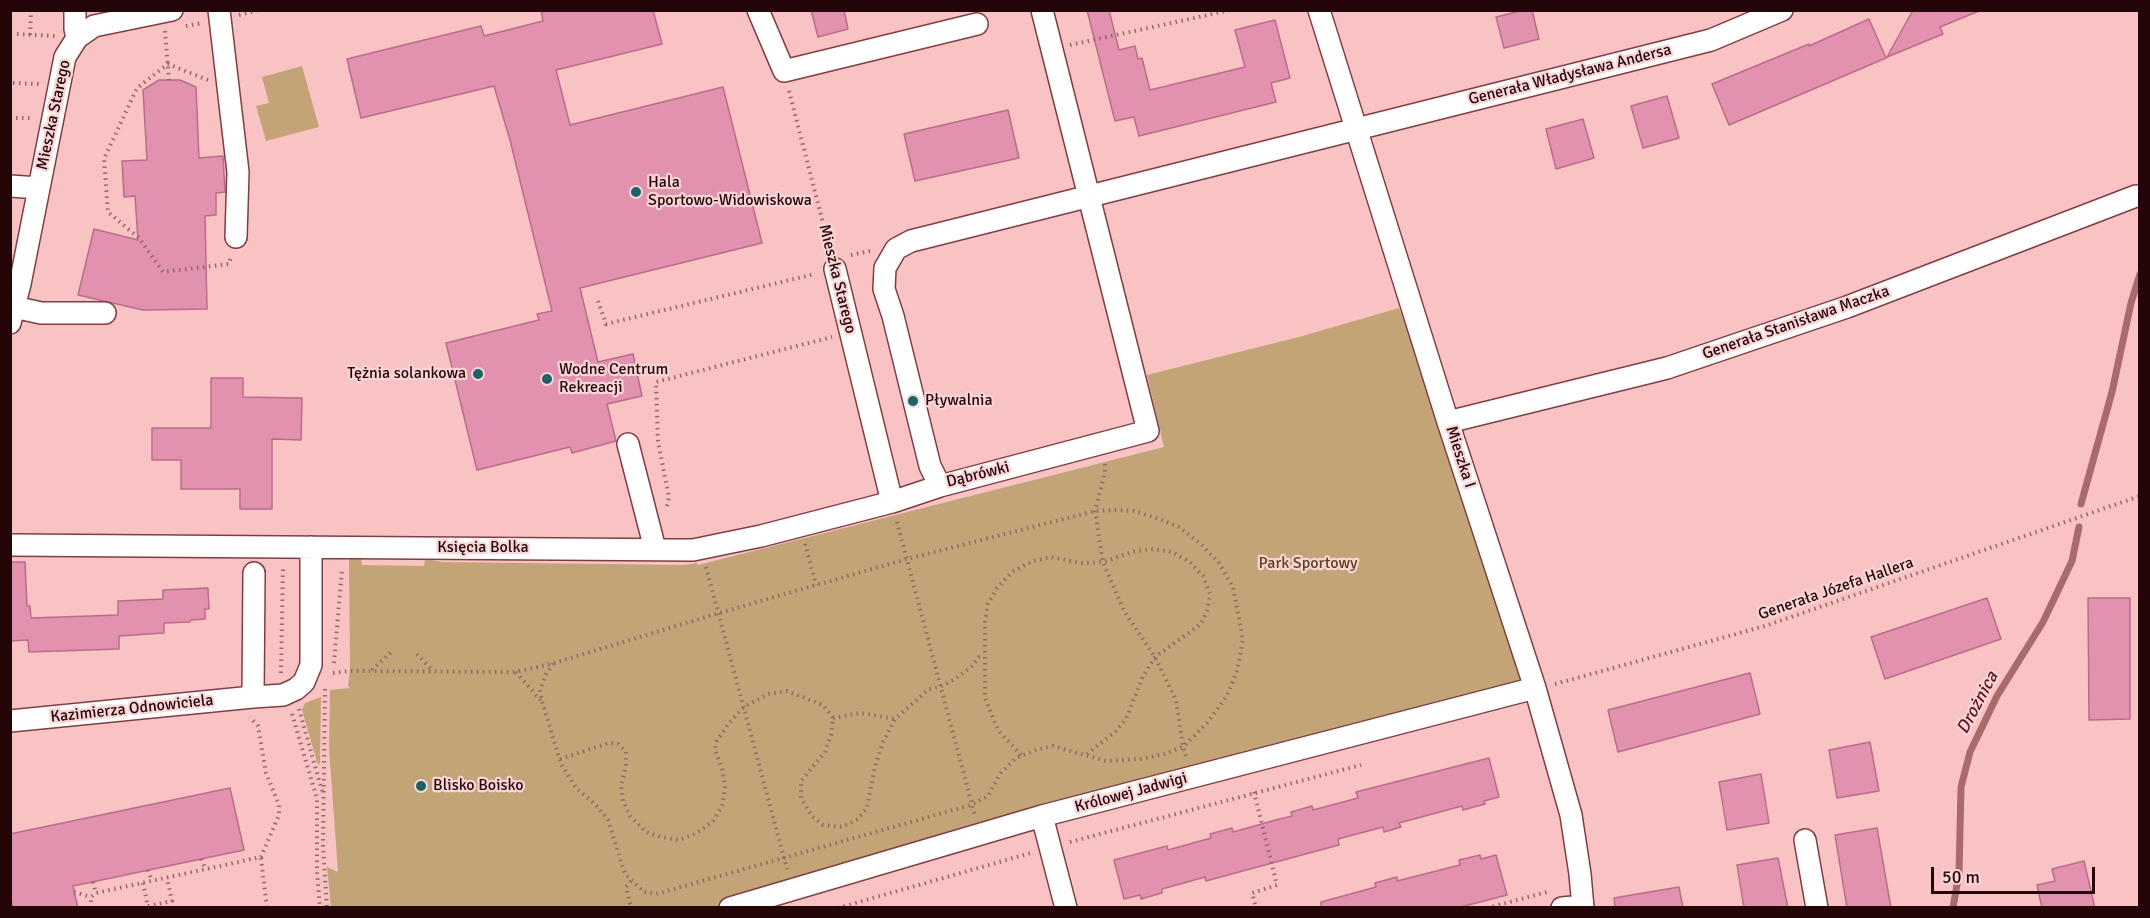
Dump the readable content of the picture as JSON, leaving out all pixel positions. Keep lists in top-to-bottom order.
{
  "streets": {
    "street": [
      "Generała Władysława Andersa",
      "Mieszka Starego",
      "Generała Stanisława Maczka",
      "Mieszka I",
      "Dąbrówki",
      "Księcia Bolka",
      "Kazimierza Odnowiciela",
      "Królowej Jadwigi"
    ],
    "path": ["Generała Józefa Hallera"]
  },
  "crossings": [
    ["Generała Władysława Andersa", "Mieszka I"],
    ["Mieszka Starego", "Księcia Bolka"],
    ["Generała Stanisława Maczka", "Mieszka I"],
    ["Mieszka I", "Generała Józefa Hallera"],
    ["Mieszka I", "Królowej Jadwigi"],
    ["Generała Józefa Hallera", "Królowej Jadwigi"]
  ],
  "water": ["Drożnica"],
  "parks": ["Park Sportowy"],
  "places": [
    "Hala Sportowo-Widowiskowa",
    "Tężnia solankowa",
    "Wodne Centrum Rekreacji",
    "Pływalnia",
    "Blisko Boisko"
  ],
  "scale_bar": "50 m"
}
